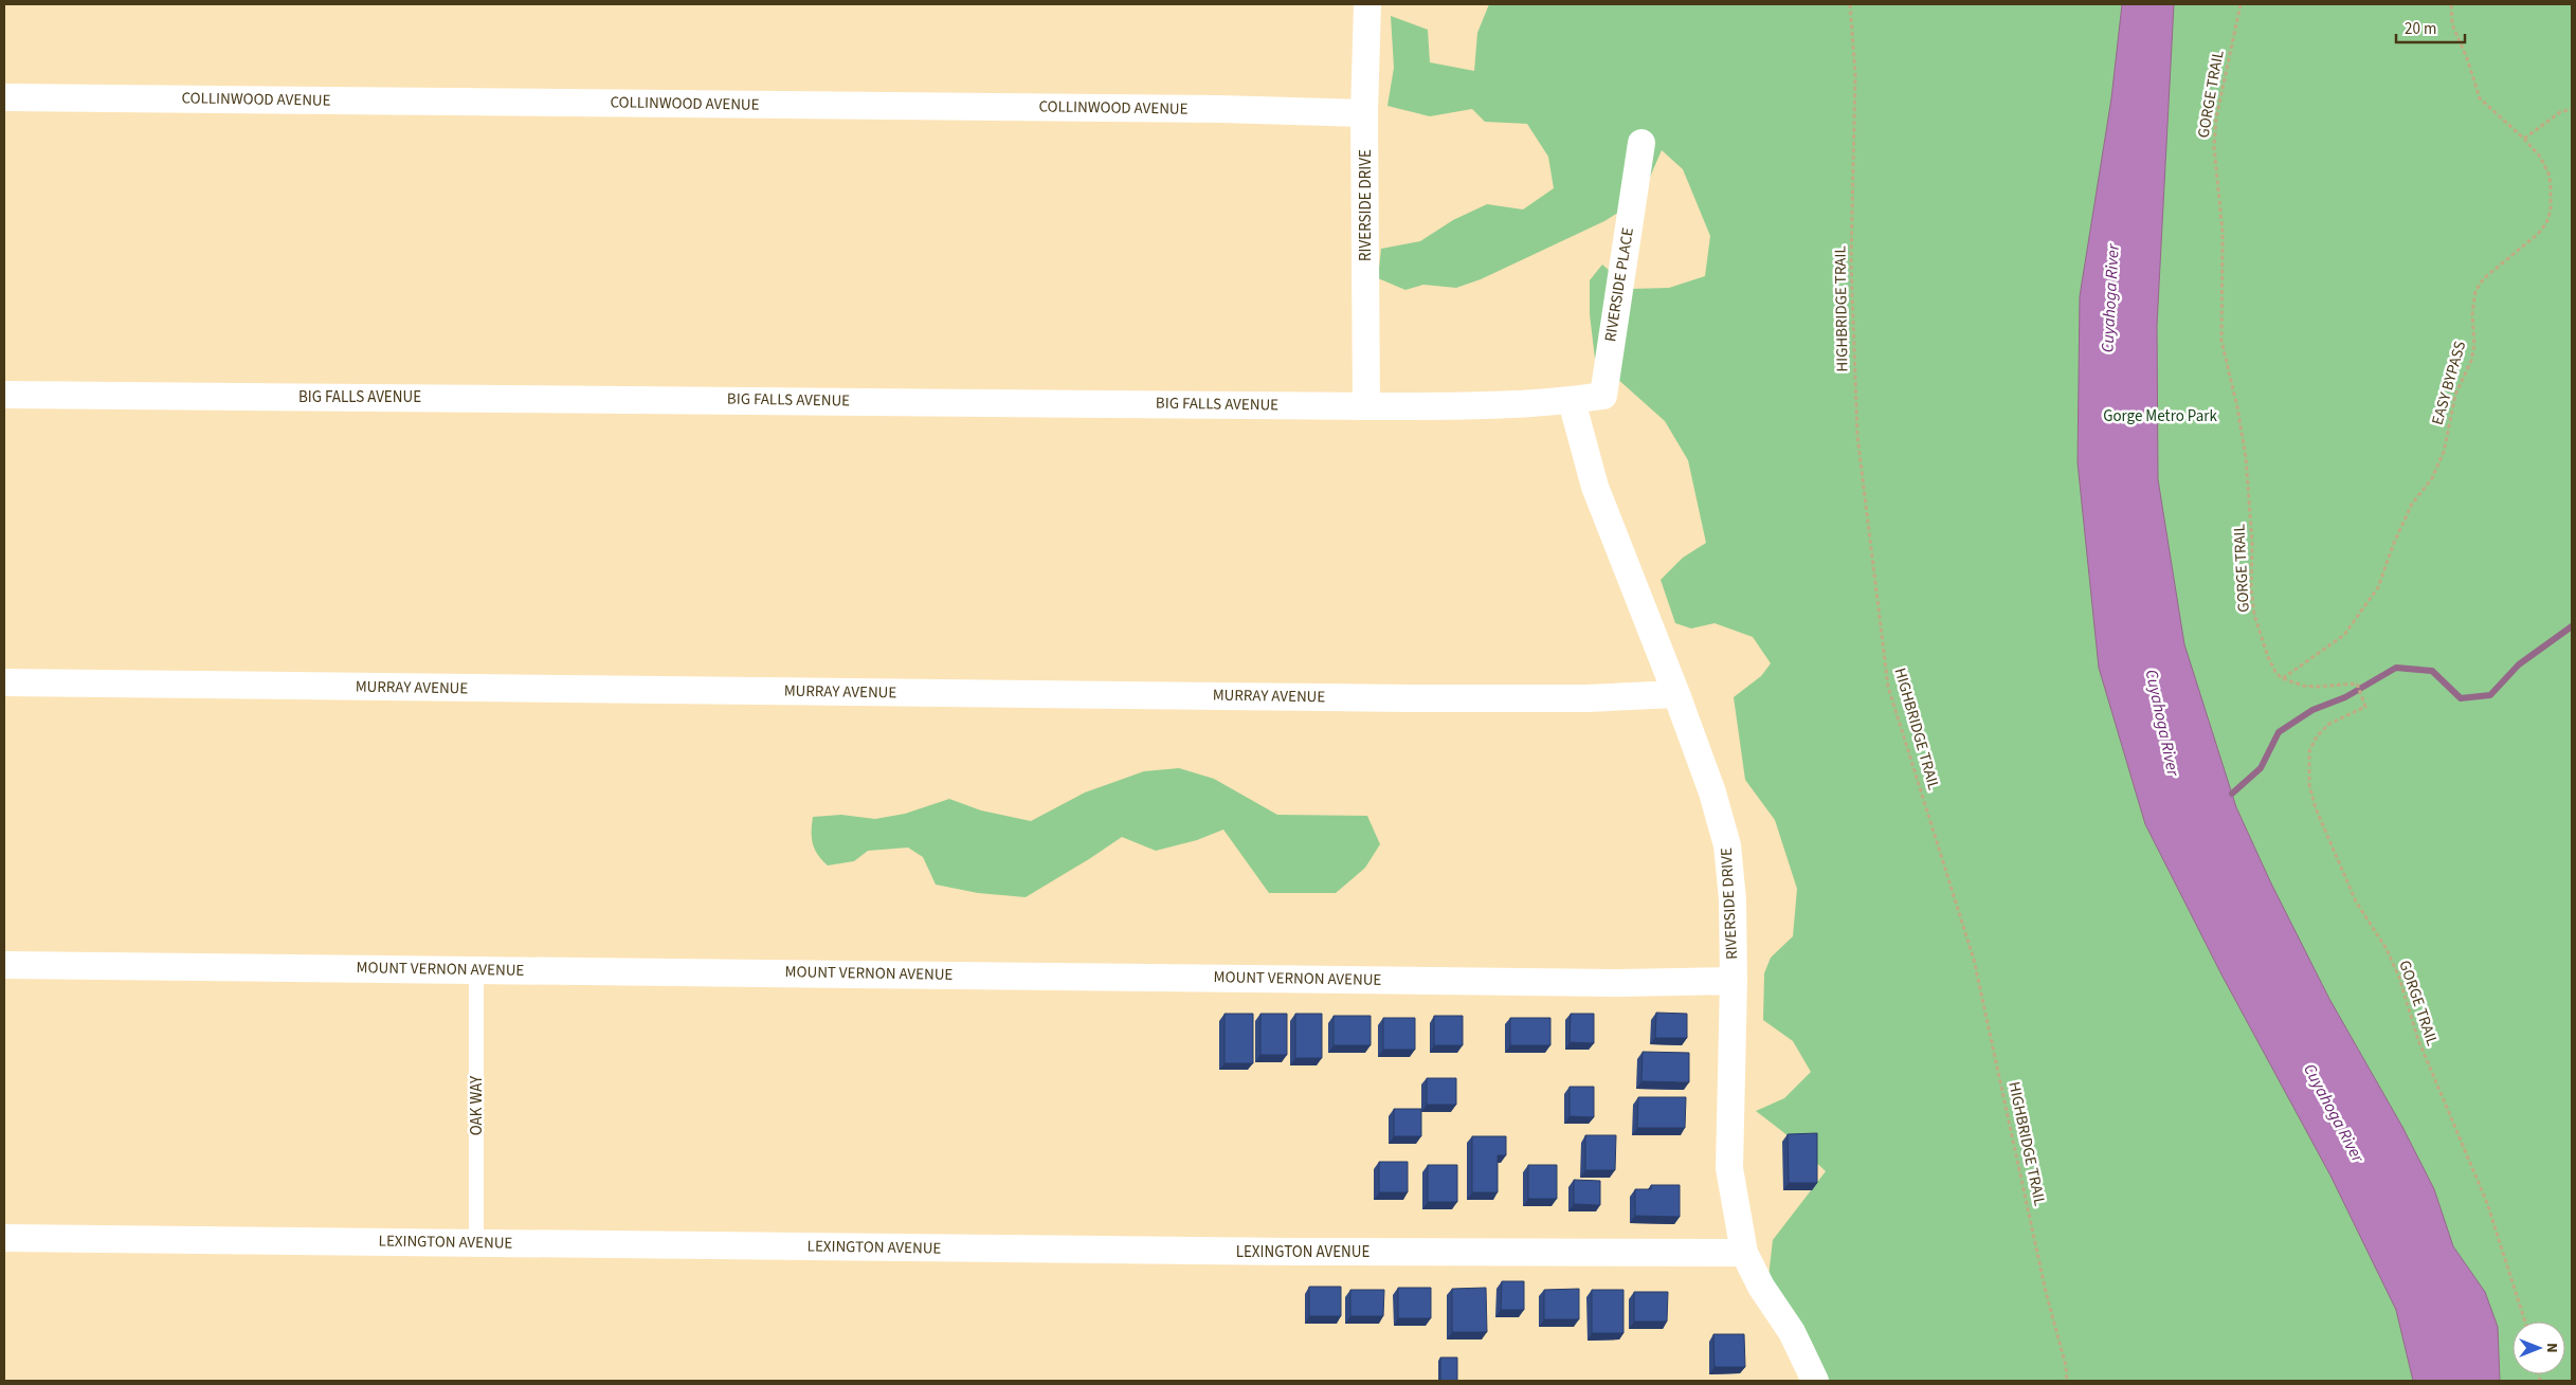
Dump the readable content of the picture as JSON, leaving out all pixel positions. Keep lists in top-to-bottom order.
{
  "streets": {
    "street": [
      "COLLINWOOD AVENUE",
      "RIVERSIDE DRIVE",
      "RIVERSIDE PLACE",
      "BIG FALLS AVENUE",
      "MURRAY AVENUE",
      "MOUNT VERNON AVENUE",
      "LEXINGTON AVENUE"
    ],
    "lane": ["OAK WAY"],
    "path": ["GORGE TRAIL", "HIGHBRIDGE TRAIL", "EASY BYPASS"]
  },
  "crossings": [
    ["GORGE TRAIL", "EASY BYPASS"],
    ["COLLINWOOD AVENUE", "RIVERSIDE DRIVE"],
    ["RIVERSIDE DRIVE", "RIVERSIDE PLACE"],
    ["RIVERSIDE DRIVE", "BIG FALLS AVENUE"],
    ["RIVERSIDE DRIVE", "MURRAY AVENUE"],
    ["RIVERSIDE DRIVE", "MOUNT VERNON AVENUE"],
    ["RIVERSIDE DRIVE", "LEXINGTON AVENUE"],
    ["RIVERSIDE PLACE", "BIG FALLS AVENUE"],
    ["MOUNT VERNON AVENUE", "OAK WAY"],
    ["OAK WAY", "LEXINGTON AVENUE"]
  ],
  "water": ["Cuyahoga River"],
  "parks": ["Gorge Metro Park"],
  "scale_bar": "20 m",
  "north": "right"
}
